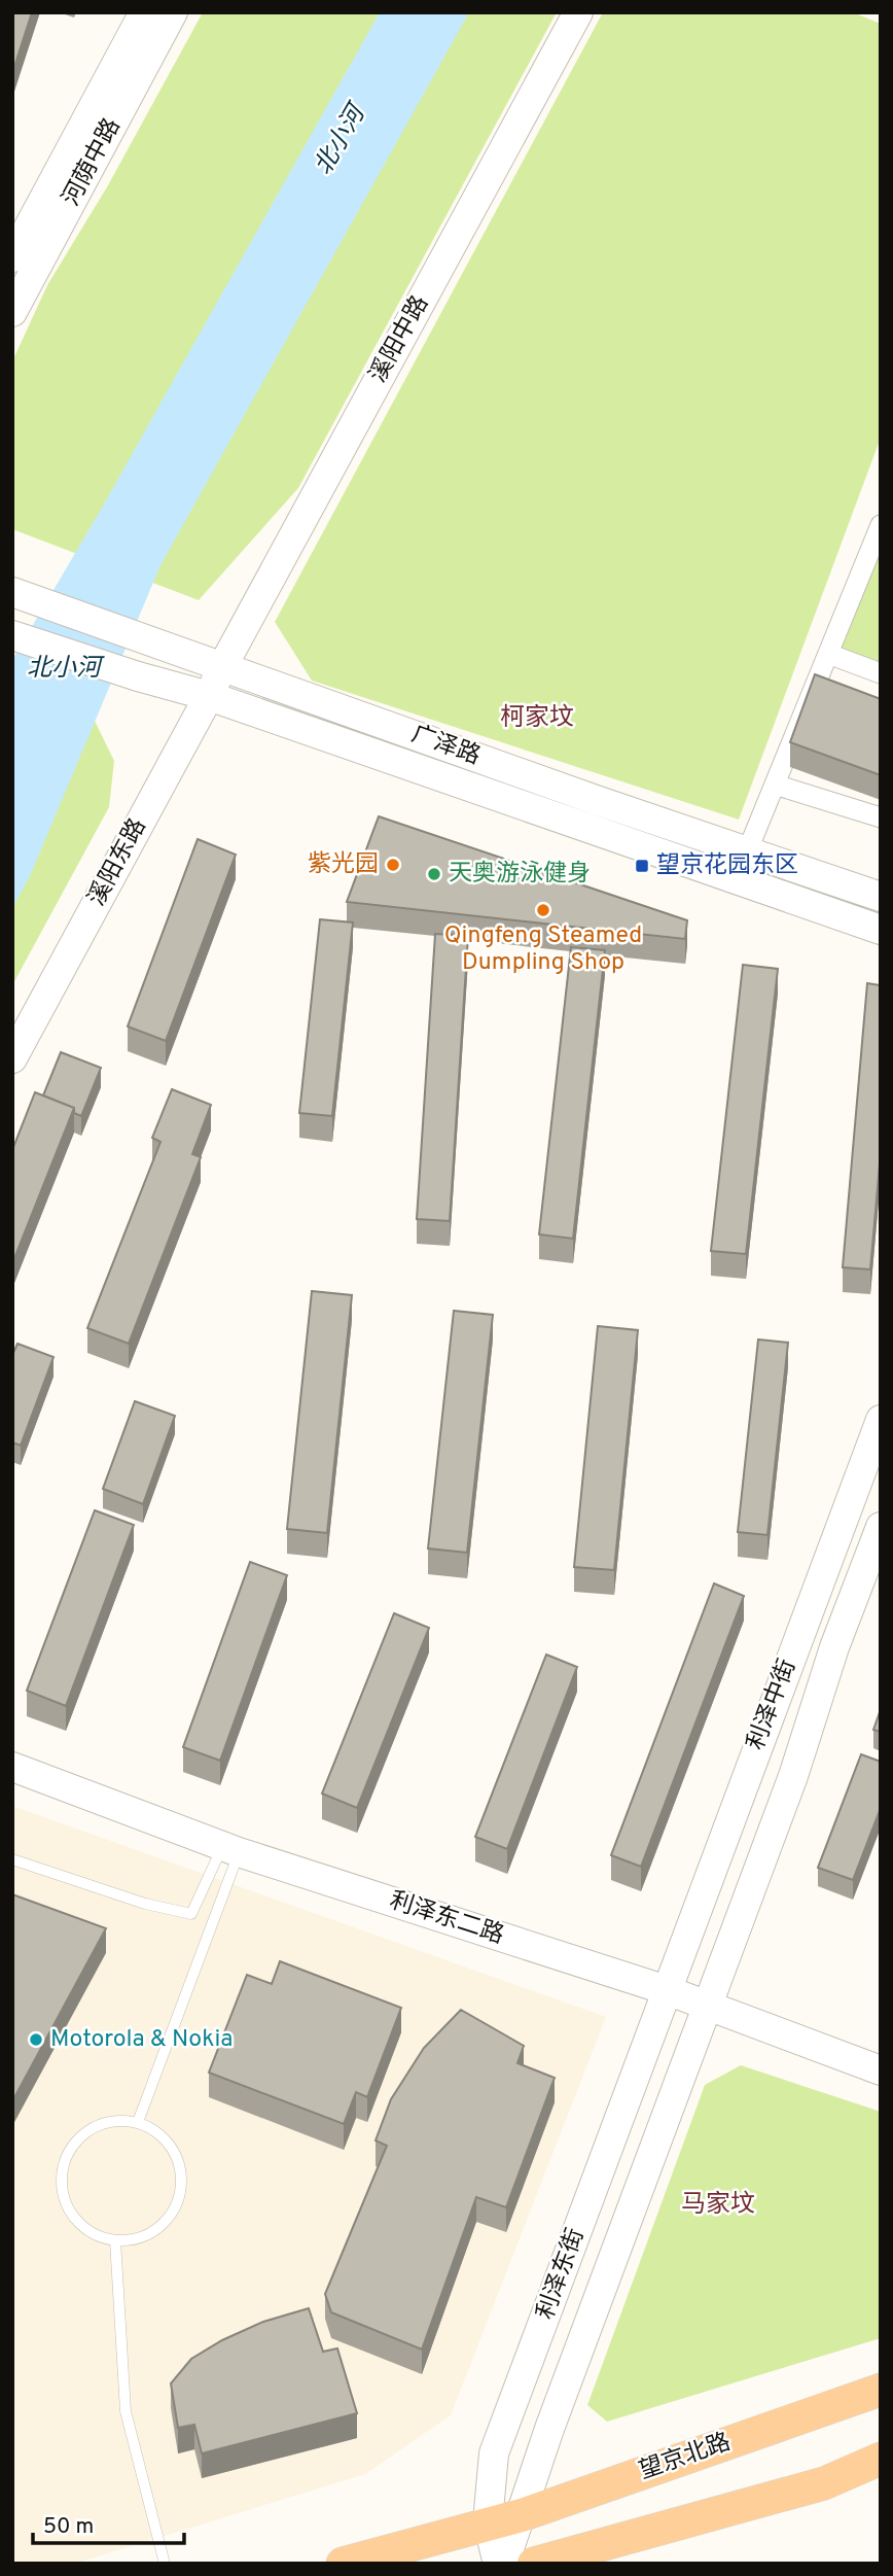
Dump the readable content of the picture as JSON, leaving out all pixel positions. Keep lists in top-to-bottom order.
{
  "streets": {
    "main road": ["望京北路"],
    "street": [
      "河荫中路",
      "溪阳中路",
      "广泽路",
      "溪阳东路",
      "利泽中街",
      "利泽东二路",
      "利泽东街"
    ]
  },
  "crossings": [
    ["溪阳中路", "广泽路"],
    ["溪阳中路", "溪阳东路"],
    ["广泽路", "溪阳东路"],
    ["利泽中街", "利泽东二路"],
    ["利泽中街", "利泽东街"],
    ["利泽东二路", "利泽东街"],
    ["利泽东街", "望京北路"]
  ],
  "districts": ["柯家坟", "马家坟"],
  "water": ["北小河"],
  "places": {
    "other": [
      "紫光园",
      "天奥游泳健身",
      "Qingfeng Steamed Dumpling Shop",
      "Motorola & Nokia"
    ],
    "transit": ["望京花园东区"]
  },
  "scale_bar": "50 m"
}
